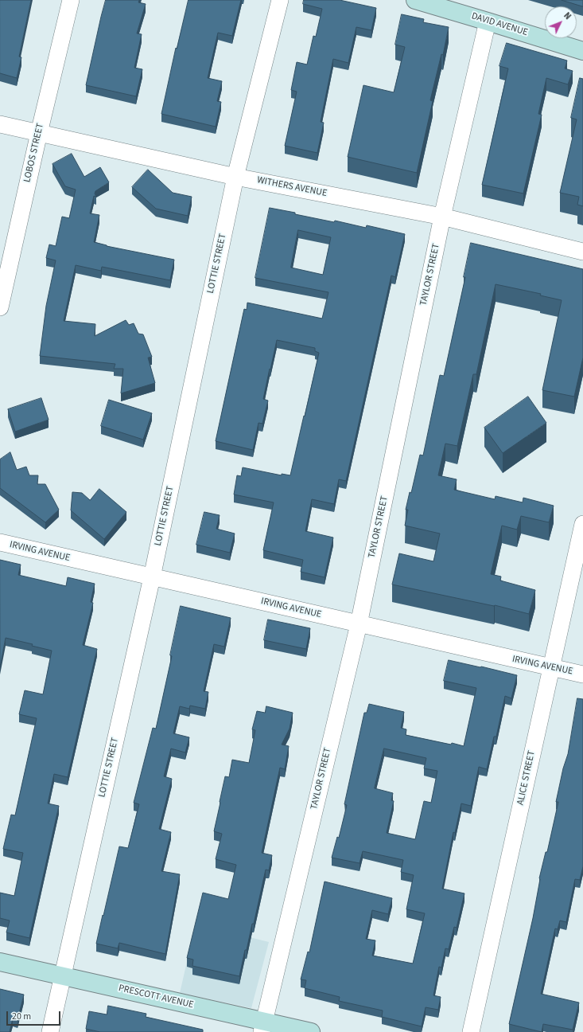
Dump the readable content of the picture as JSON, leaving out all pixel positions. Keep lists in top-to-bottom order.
{
  "streets": {
    "street": [
      "DAVID AVENUE",
      "LOBOS STREET",
      "WITHERS AVENUE",
      "LOTTIE STREET",
      "TAYLOR STREET",
      "IRVING AVENUE",
      "ALICE STREET",
      "PRESCOTT AVENUE"
    ]
  },
  "crossings": [
    ["DAVID AVENUE", "TAYLOR STREET"],
    ["LOBOS STREET", "WITHERS AVENUE"],
    ["WITHERS AVENUE", "LOTTIE STREET"],
    ["WITHERS AVENUE", "TAYLOR STREET"],
    ["LOTTIE STREET", "IRVING AVENUE"],
    ["LOTTIE STREET", "PRESCOTT AVENUE"],
    ["TAYLOR STREET", "IRVING AVENUE"],
    ["TAYLOR STREET", "PRESCOTT AVENUE"],
    ["IRVING AVENUE", "ALICE STREET"]
  ],
  "scale_bar": "20 m",
  "north": "top right"
}
